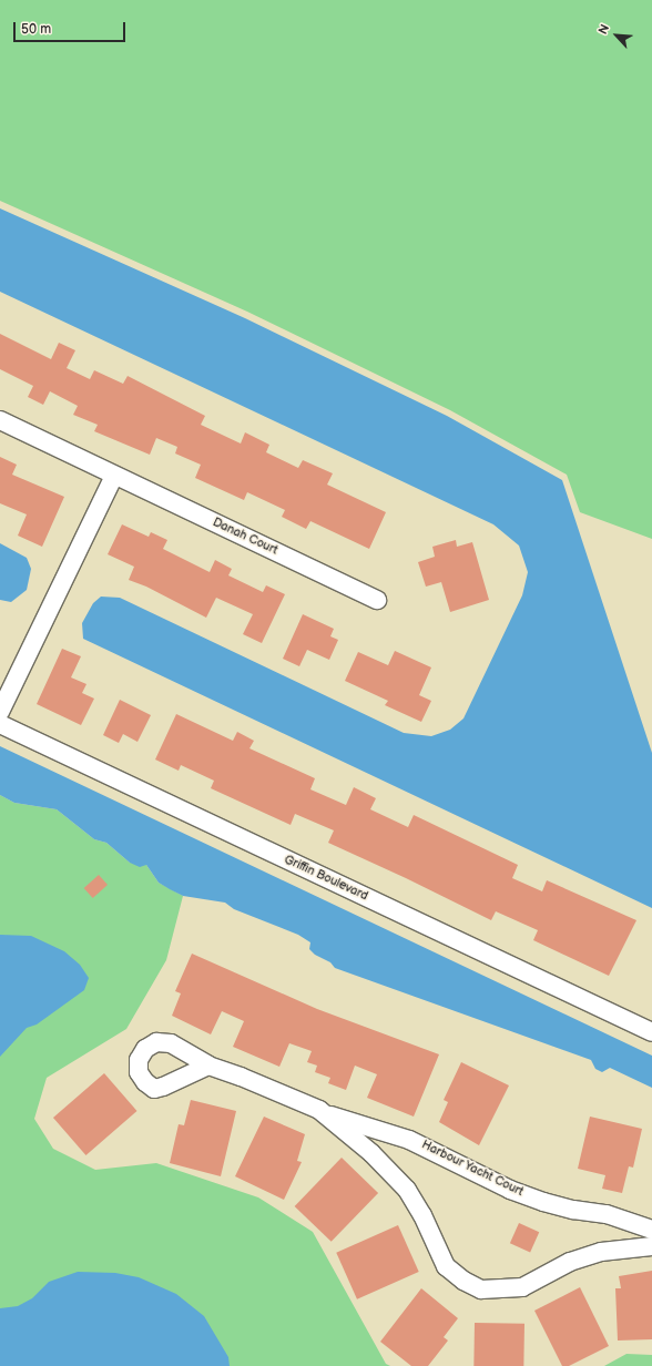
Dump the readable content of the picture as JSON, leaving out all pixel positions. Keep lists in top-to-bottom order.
{
  "streets": {
    "street": ["Danah Court", "Griffin Boulevard", "Harbour Yacht Court"]
  },
  "scale_bar": "50 m",
  "north": "top left"
}
